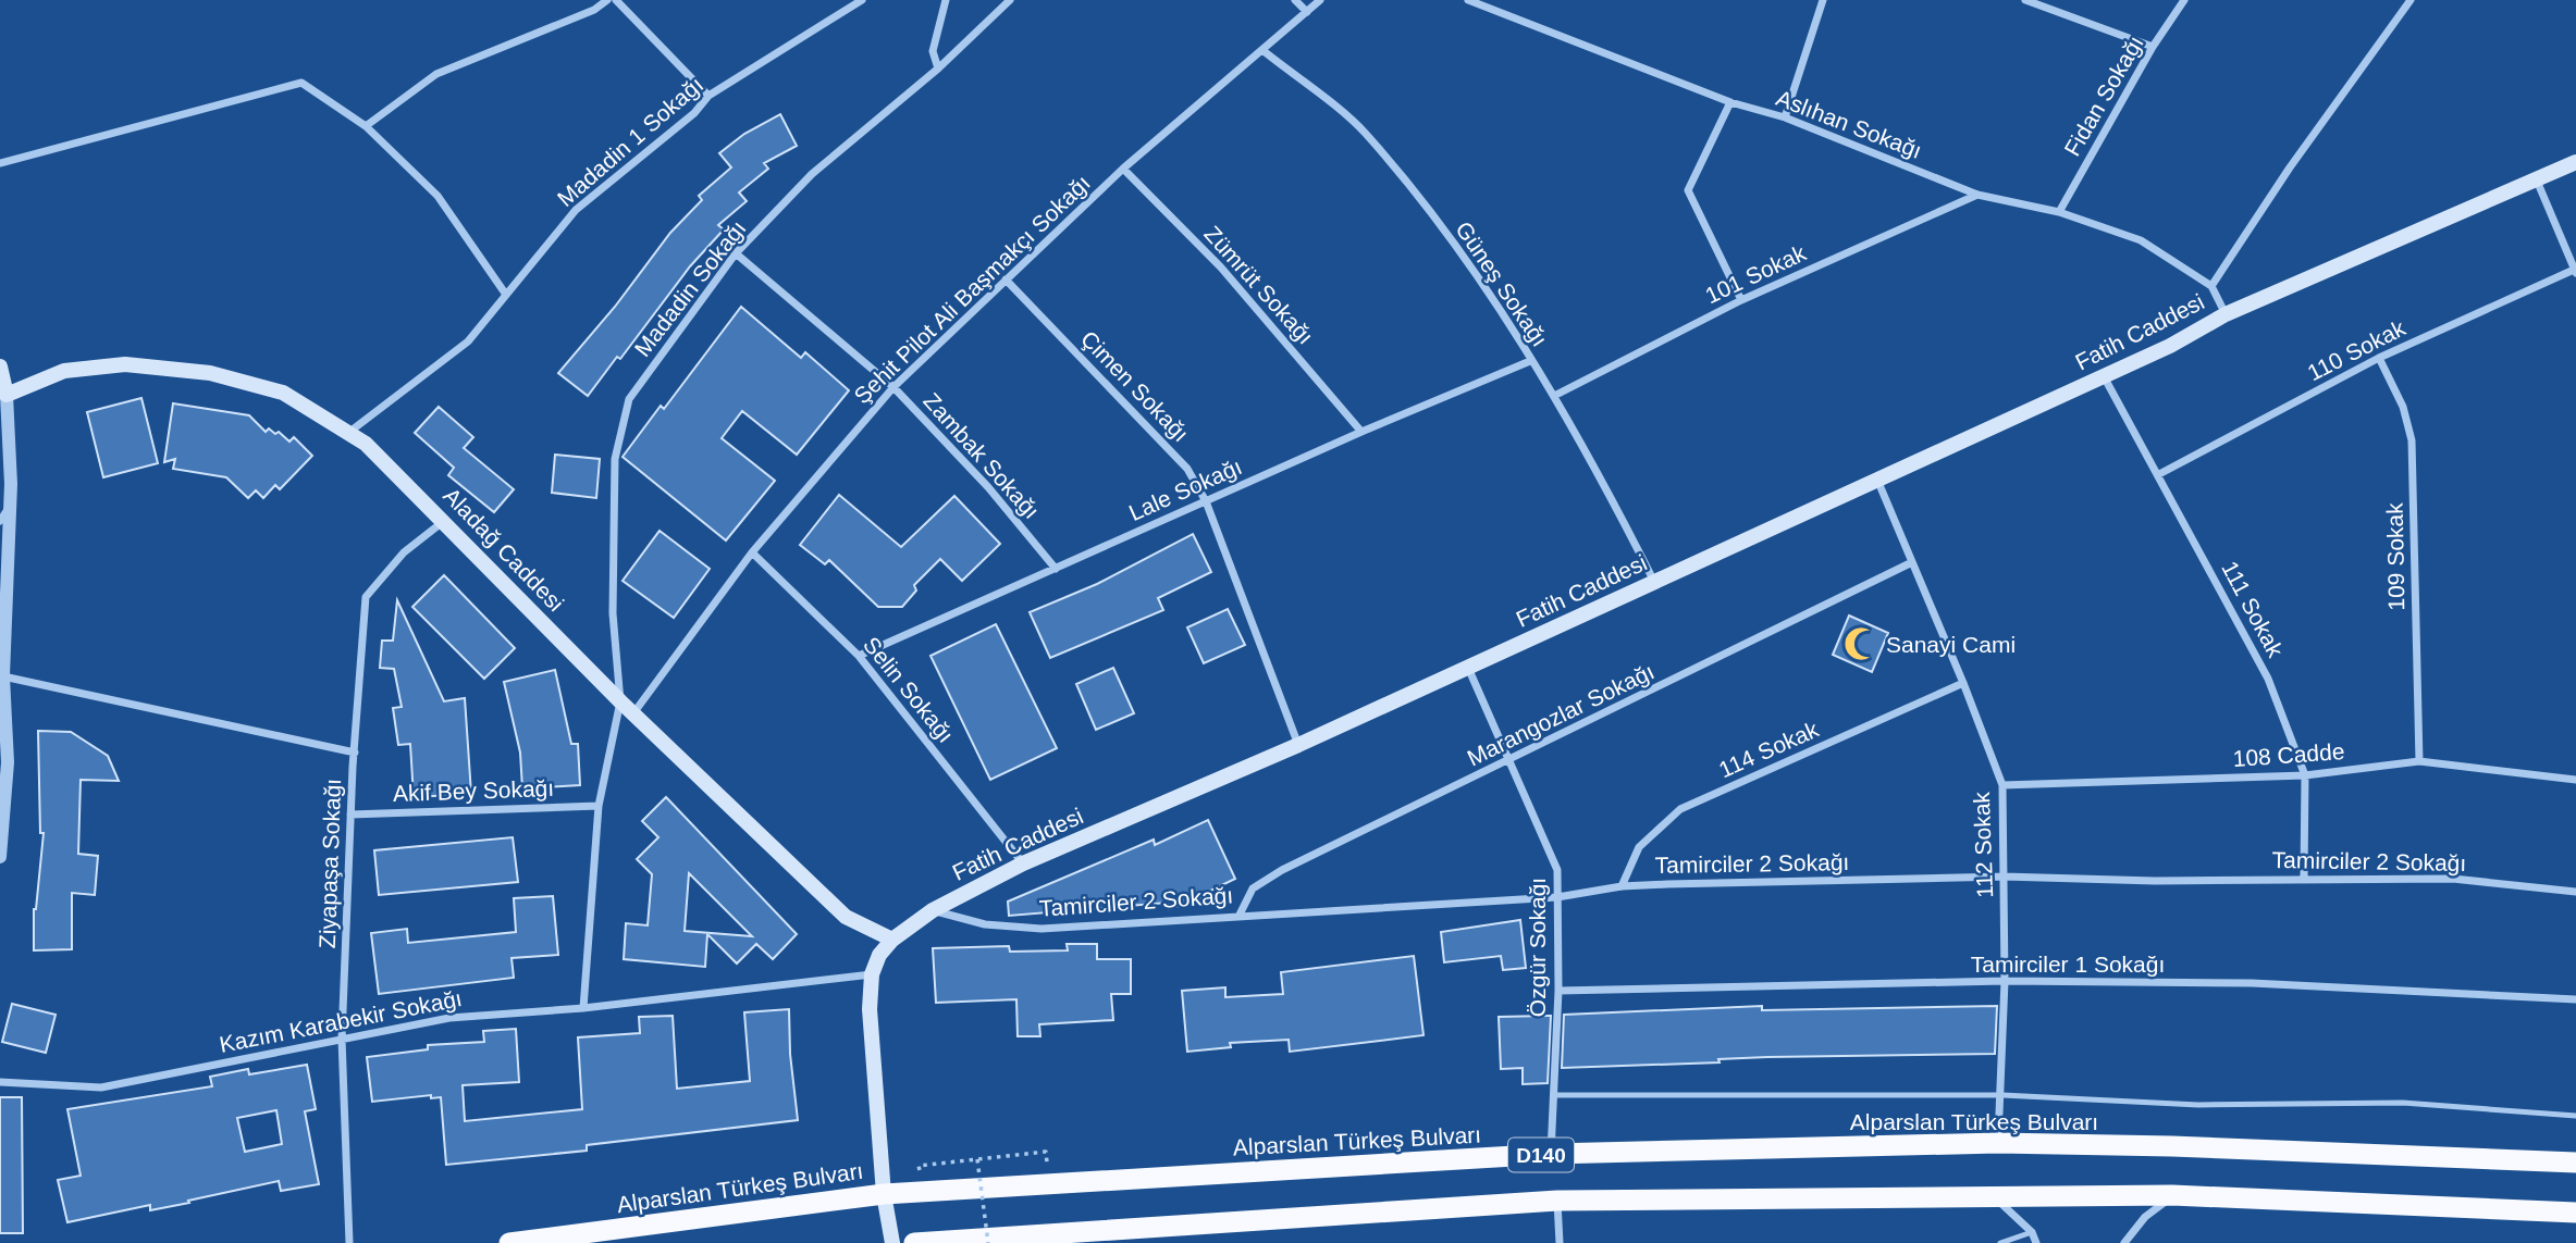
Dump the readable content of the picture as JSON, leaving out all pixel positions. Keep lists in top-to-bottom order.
{
  "streets": {
    "highway": ["Alparslan Türkeş Bulvarı", "D140"],
    "main road": ["Fatih Caddesi", "Aladağ Caddesi"],
    "street": [
      "Fidan Sokağı",
      "Aslıhan Sokağı",
      "Madadin 1 Sokağı",
      "101 Sokak",
      "Güneş Sokağı",
      "Zümrüt Sokağı",
      "Madadin Sokağı",
      "Şehit Pilot Ali Başmakçı Sokağı",
      "110 Sokak",
      "Çimen Sokağı",
      "Zambak Sokağı",
      "Lale Sokağı",
      "109 Sokak",
      "111 Sokak",
      "Selin Sokağı",
      "Marangozlar Sokağı",
      "114 Sokak",
      "108 Cadde",
      "Akif Bey Sokağı",
      "112 Sokak",
      "Tamirciler 2 Sokağı",
      "Ziyapaşa Sokağı",
      "Özgür Sokağı",
      "Tamirciler 1 Sokağı",
      "Kazım Karabekir Sokağı"
    ]
  },
  "crossings": [
    ["Fidan Sokağı", "Aslıhan Sokağı"],
    ["Aslıhan Sokağı", "101 Sokak"],
    ["Madadin 1 Sokağı", "Aladağ Caddesi"],
    ["101 Sokak", "Güneş Sokağı"],
    ["Güneş Sokağı", "Şehit Pilot Ali Başmakçı Sokağı"],
    ["Güneş Sokağı", "Fatih Caddesi"],
    ["Güneş Sokağı", "Lale Sokağı"],
    ["Zümrüt Sokağı", "Şehit Pilot Ali Başmakçı Sokağı"],
    ["Zümrüt Sokağı", "Lale Sokağı"],
    ["Madadin Sokağı", "Zambak Sokağı"],
    ["Madadin Sokağı", "Aladağ Caddesi"],
    ["Şehit Pilot Ali Başmakçı Sokağı", "Çimen Sokağı"],
    ["Şehit Pilot Ali Başmakçı Sokağı", "Zambak Sokağı"],
    ["Şehit Pilot Ali Başmakçı Sokağı", "Aladağ Caddesi"],
    ["Şehit Pilot Ali Başmakçı Sokağı", "Selin Sokağı"],
    ["Fatih Caddesi", "Çimen Sokağı"],
    ["Fatih Caddesi", "Aladağ Caddesi"],
    ["Fatih Caddesi", "111 Sokak"],
    ["Fatih Caddesi", "Selin Sokağı"],
    ["Fatih Caddesi", "112 Sokak"],
    ["Fatih Caddesi", "Tamirciler 2 Sokağı"],
    ["Fatih Caddesi", "Özgür Sokağı"],
    ["Fatih Caddesi", "Kazım Karabekir Sokağı"],
    ["Fatih Caddesi", "Alparslan Türkeş Bulvarı"],
    ["110 Sokak", "109 Sokak"],
    ["110 Sokak", "111 Sokak"],
    ["Çimen Sokağı", "Lale Sokağı"],
    ["Zambak Sokağı", "Lale Sokağı"],
    ["Lale Sokağı", "Selin Sokağı"],
    ["Aladağ Caddesi", "Ziyapaşa Sokağı"],
    ["109 Sokak", "108 Cadde"],
    ["111 Sokak", "108 Cadde"],
    ["111 Sokak", "Tamirciler 2 Sokağı"],
    ["Marangozlar Sokağı", "112 Sokak"],
    ["Marangozlar Sokağı", "Tamirciler 2 Sokağı"],
    ["Marangozlar Sokağı", "Özgür Sokağı"],
    ["114 Sokak", "112 Sokak"],
    ["114 Sokak", "Tamirciler 2 Sokağı"],
    ["108 Cadde", "112 Sokak"],
    ["Akif Bey Sokağı", "Ziyapaşa Sokağı"],
    ["112 Sokak", "Tamirciler 2 Sokağı"],
    ["112 Sokak", "Tamirciler 1 Sokağı"],
    ["112 Sokak", "Alparslan Türkeş Bulvarı"],
    ["Tamirciler 2 Sokağı", "Özgür Sokağı"],
    ["Ziyapaşa Sokağı", "Kazım Karabekir Sokağı"],
    ["Özgür Sokağı", "Tamirciler 1 Sokağı"],
    ["Özgür Sokağı", "Alparslan Türkeş Bulvarı"]
  ],
  "places": {
    "mosque": ["Sanayi Cami"]
  }
}
